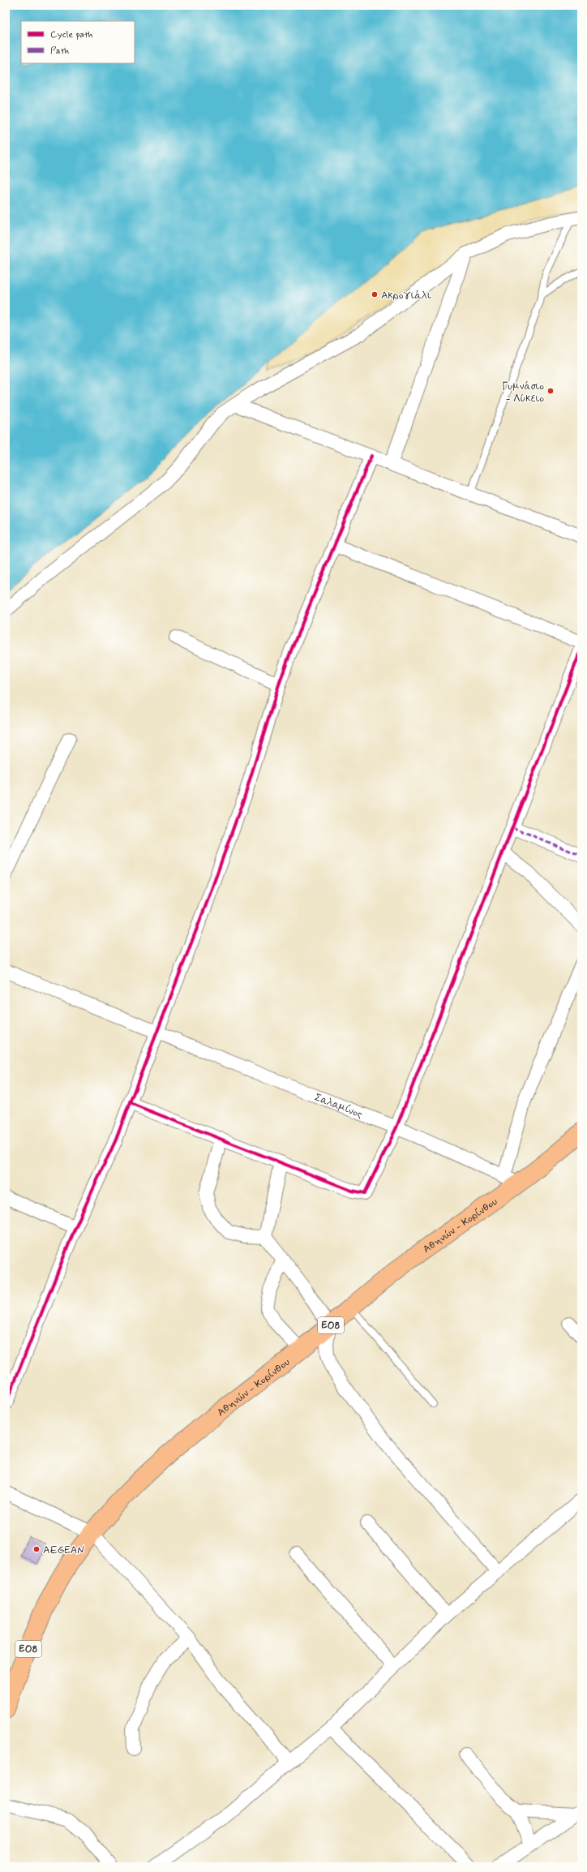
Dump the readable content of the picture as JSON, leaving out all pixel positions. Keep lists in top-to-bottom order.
{
  "streets": {
    "main road": ["Αθηνών - Κορίνθου", "ΕΟ8"],
    "street": ["Σαλαμίνος"]
  },
  "crossings": [
    ["Σαλαμίνος", "Αθηνών - Κορίνθου"]
  ],
  "places": ["Ακρογιάλι", "Γυμνάσιο - Λύκειο", "AEGEAN"],
  "legend": ["Cycle path", "Path"]
}
